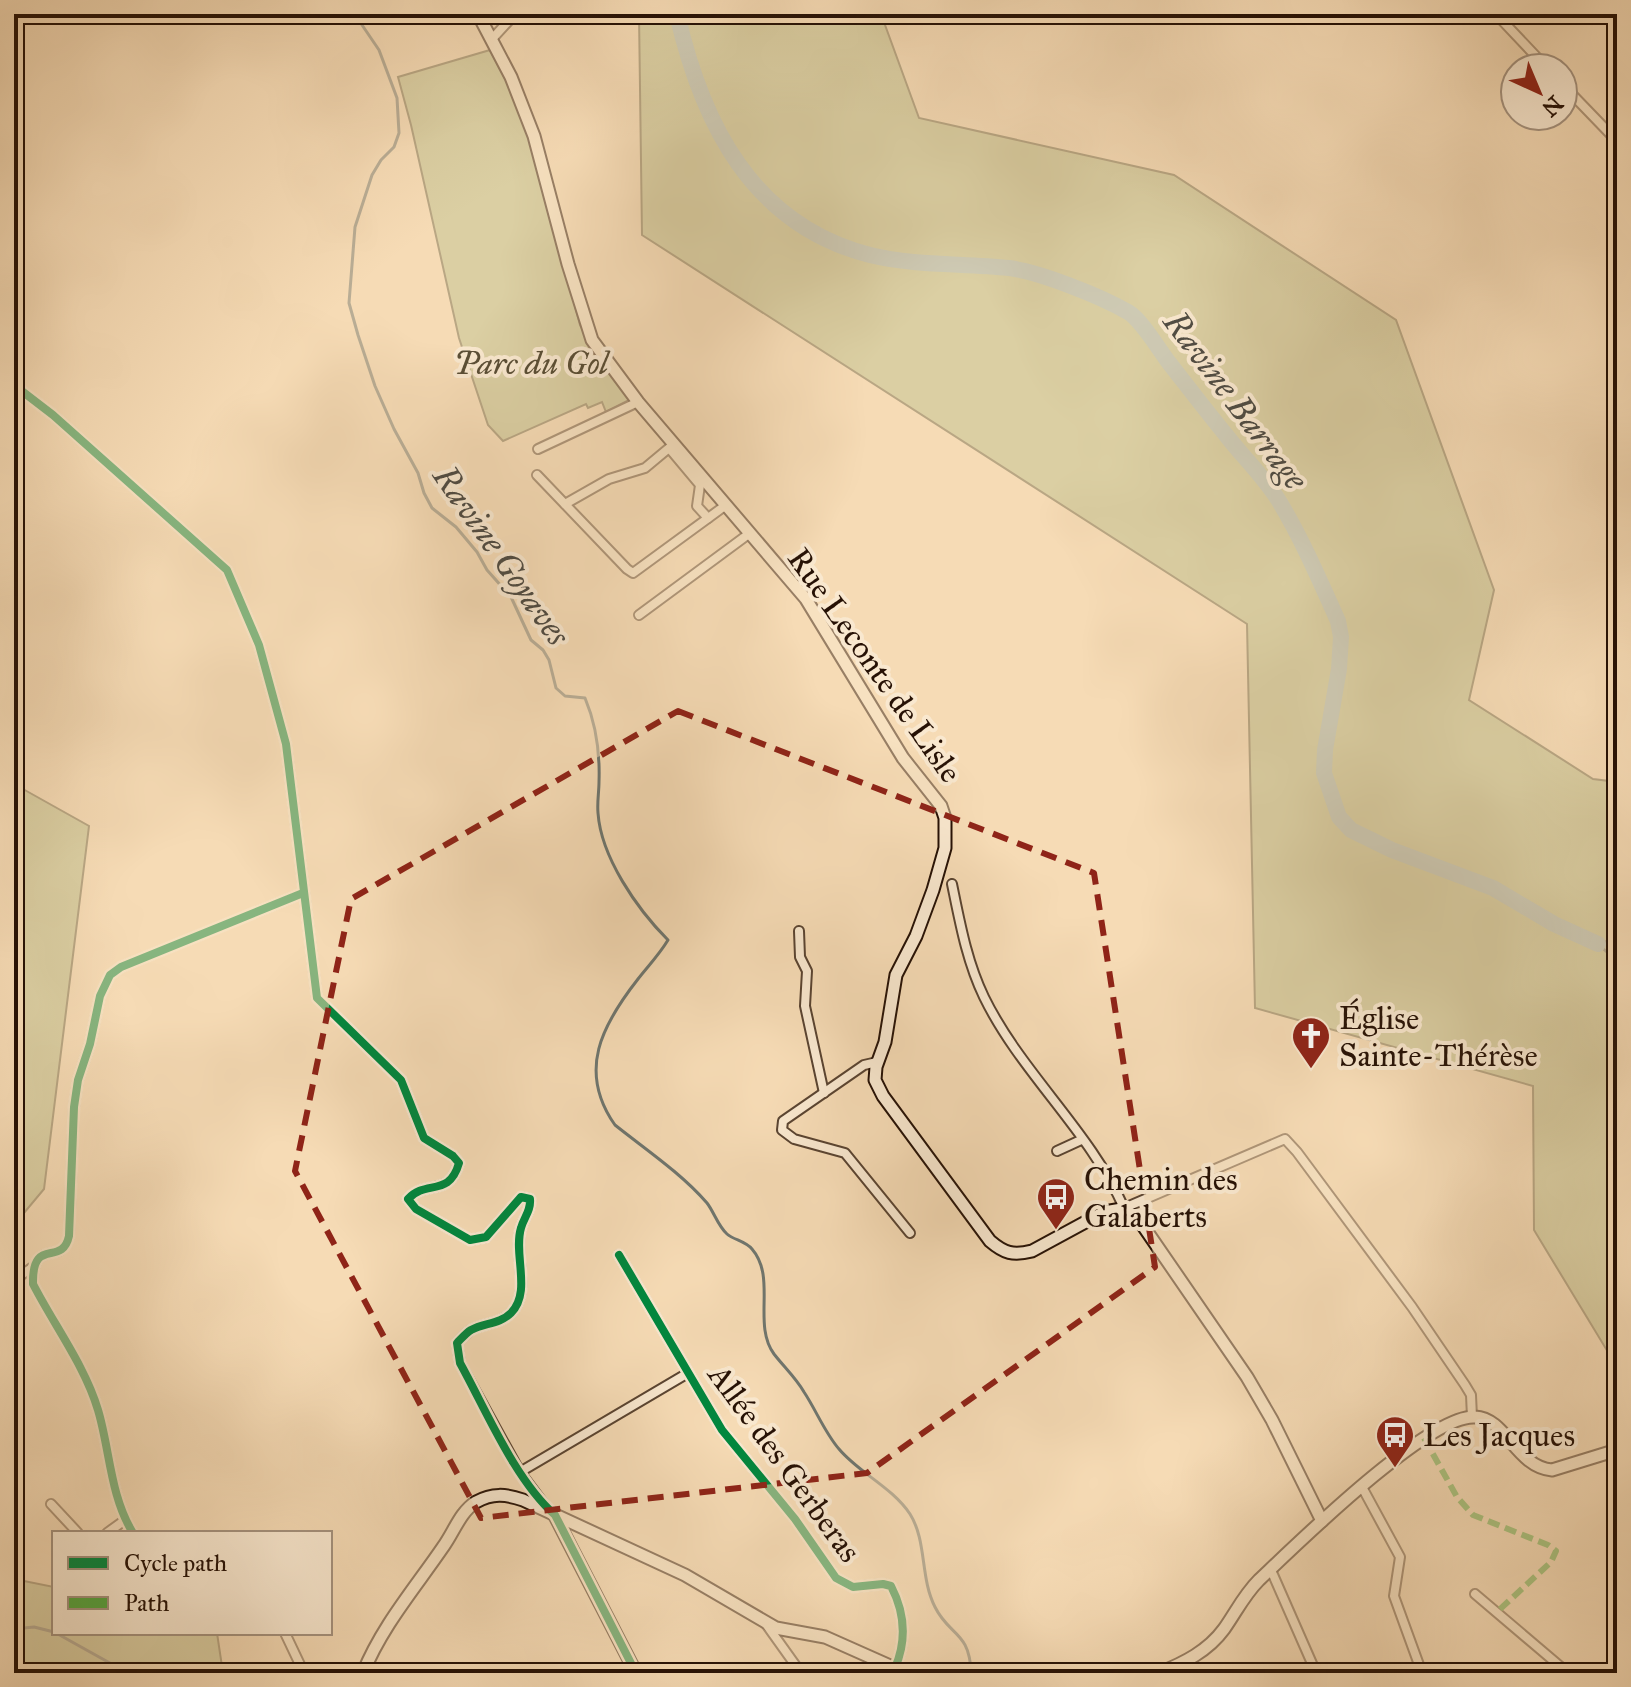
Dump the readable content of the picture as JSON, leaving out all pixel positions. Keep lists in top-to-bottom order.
{
  "streets": {
    "main road": ["Rue Leconte de Lisle"],
    "street": ["Allée des Gerberas"]
  },
  "water": ["Ravine Barrage", "Ravine Goyaves"],
  "parks": ["Parc du Gol"],
  "places": {
    "church": ["Église Sainte-Thérèse"],
    "bus stop": ["Chemin des Galaberts", "Les Jacques"]
  },
  "legend": ["Cycle path", "Path"],
  "north": "bottom right"
}
